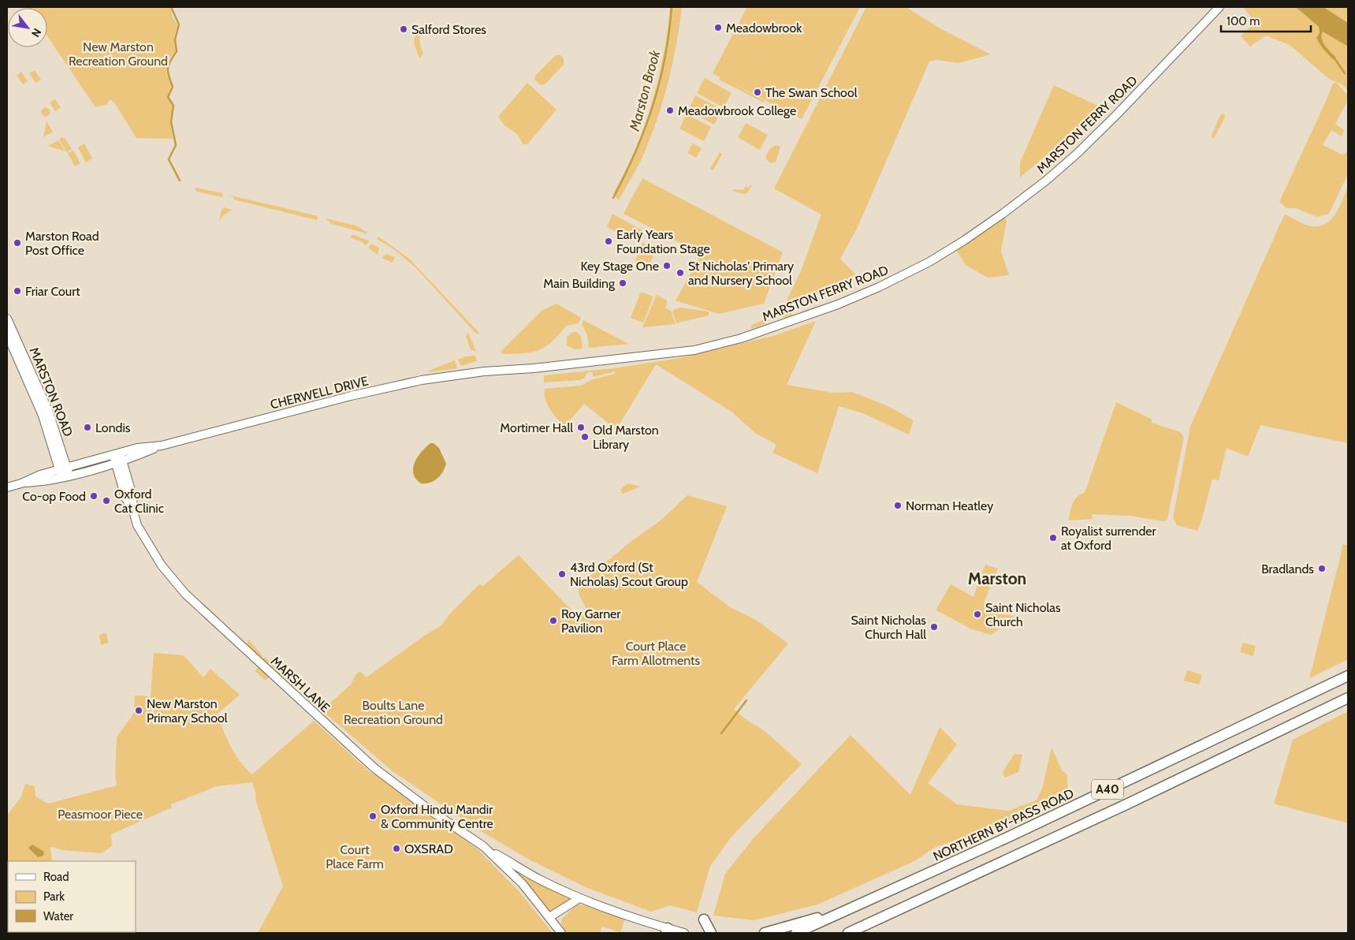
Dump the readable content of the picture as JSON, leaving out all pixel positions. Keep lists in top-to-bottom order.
{
  "streets": {
    "highway": ["A40", "NORTHERN BY-PASS ROAD"],
    "main road": [
      "MARSTON FERRY ROAD",
      "MARSTON ROAD",
      "CHERWELL DRIVE",
      "MARSH LANE"
    ]
  },
  "crossings": [
    ["MARSTON FERRY ROAD", "CHERWELL DRIVE"],
    ["MARSTON ROAD", "CHERWELL DRIVE"],
    ["CHERWELL DRIVE", "MARSH LANE"]
  ],
  "districts": ["Marston"],
  "water": ["Marston Brook"],
  "parks": [
    "New Marston Recreation Ground",
    "Court Place Farm Allotments",
    "Boults Lane Recreation Ground",
    "Peasmoor Piece",
    "Court Place Farm"
  ],
  "places": [
    "Meadowbrook",
    "Salford Stores",
    "The Swan School",
    "Meadowbrook College",
    "Early Years Foundation Stage",
    "Marston Road Post Office",
    "Key Stage One",
    "St Nicholas' Primary and Nursery School",
    "Main Building",
    "Friar Court",
    "Londis",
    "Mortimer Hall",
    "Old Marston Library",
    "Co-op Food",
    "Oxford Cat Clinic",
    "Norman Heatley",
    "Royalist surrender at Oxford",
    "Bradlands",
    "43rd Oxford (St Nicholas) Scout Group",
    "Saint Nicholas Church",
    "Roy Garner Pavilion",
    "Saint Nicholas Church Hall",
    "New Marston Primary School",
    "Oxford Hindu Mandir & Community Centre",
    "OXSRAD"
  ],
  "legend": ["Road", "Park", "Water"],
  "scale_bar": "100 m",
  "north": "bottom right"
}
